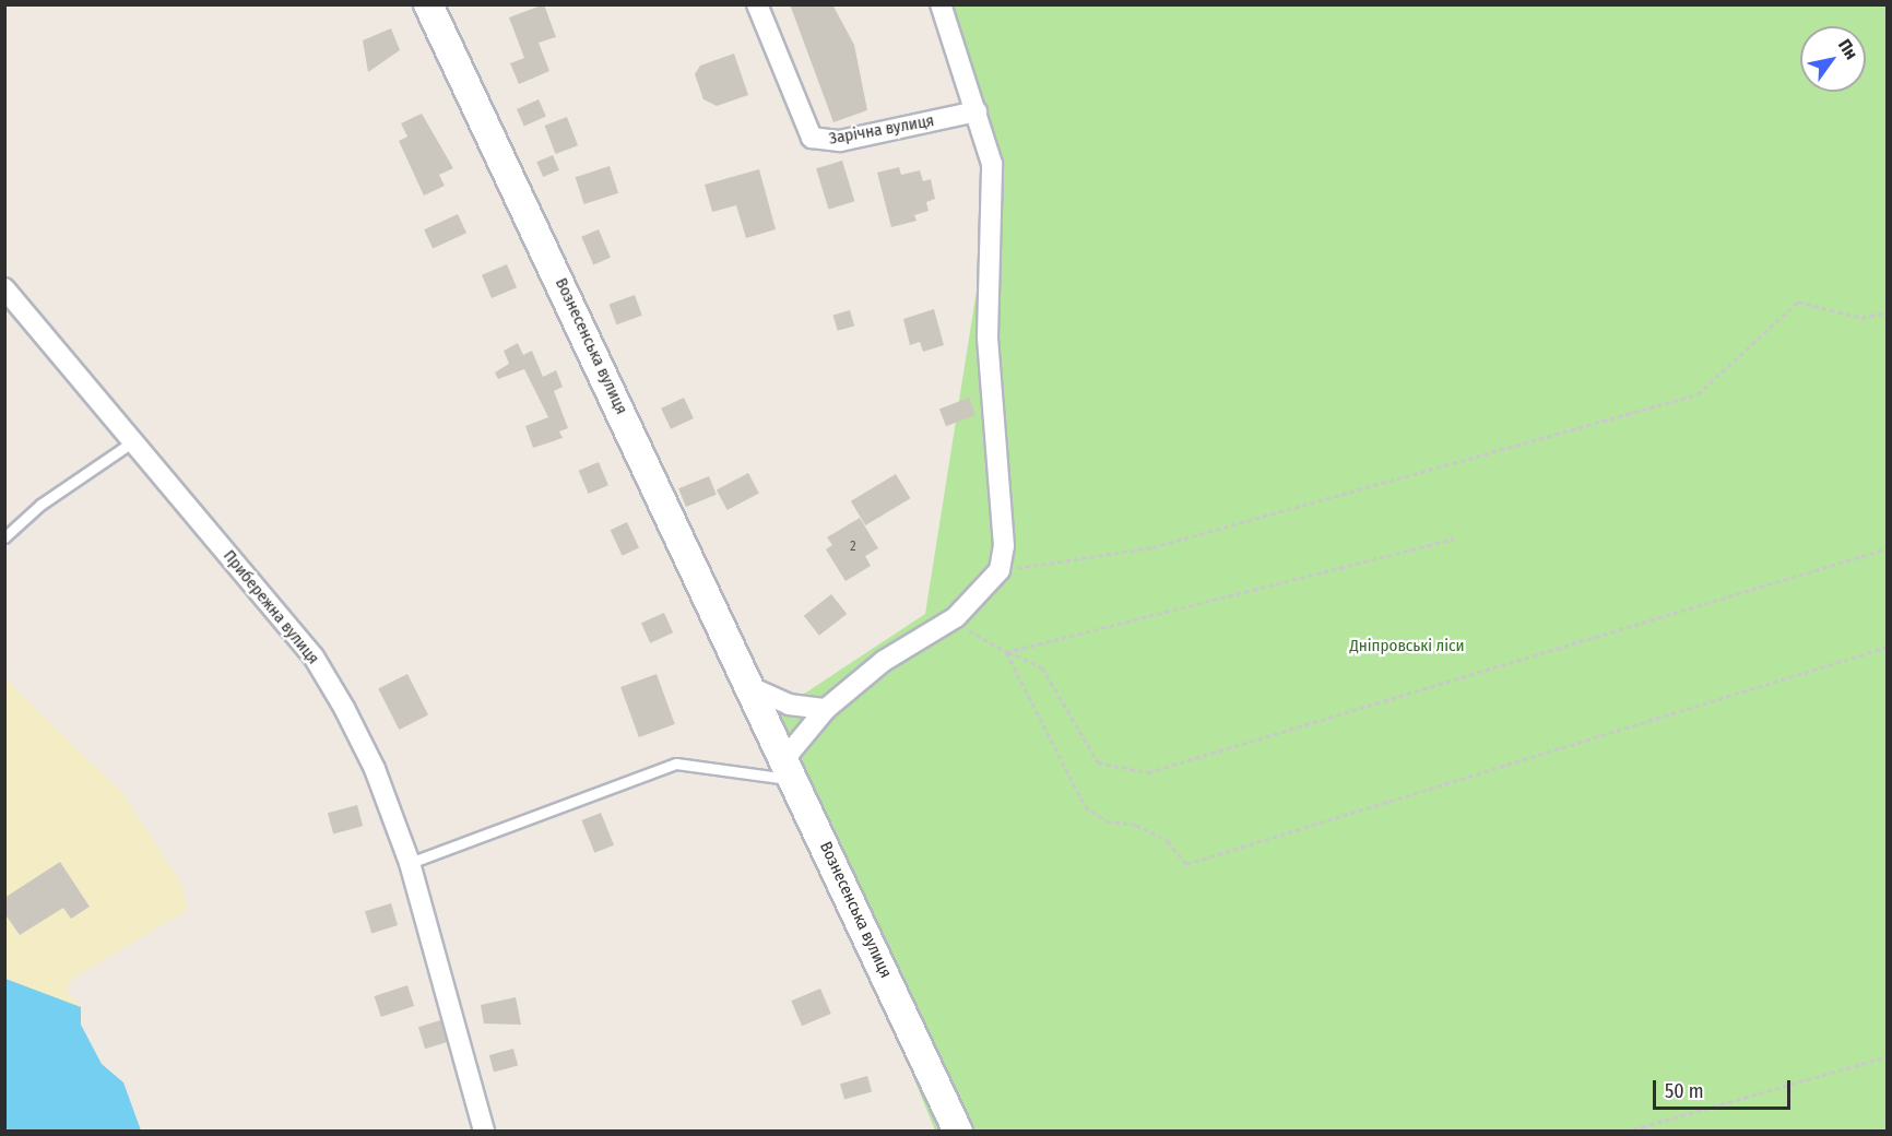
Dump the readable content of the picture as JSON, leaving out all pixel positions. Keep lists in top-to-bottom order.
{
  "streets": {
    "main road": ["Вознесенська вулиця"],
    "street": ["Зарічна вулиця", "Прибережна вулиця"]
  },
  "parks": ["Дніпровські ліси"],
  "house_numbers": ["2"],
  "scale_bar": "50 m",
  "north": "top right"
}
